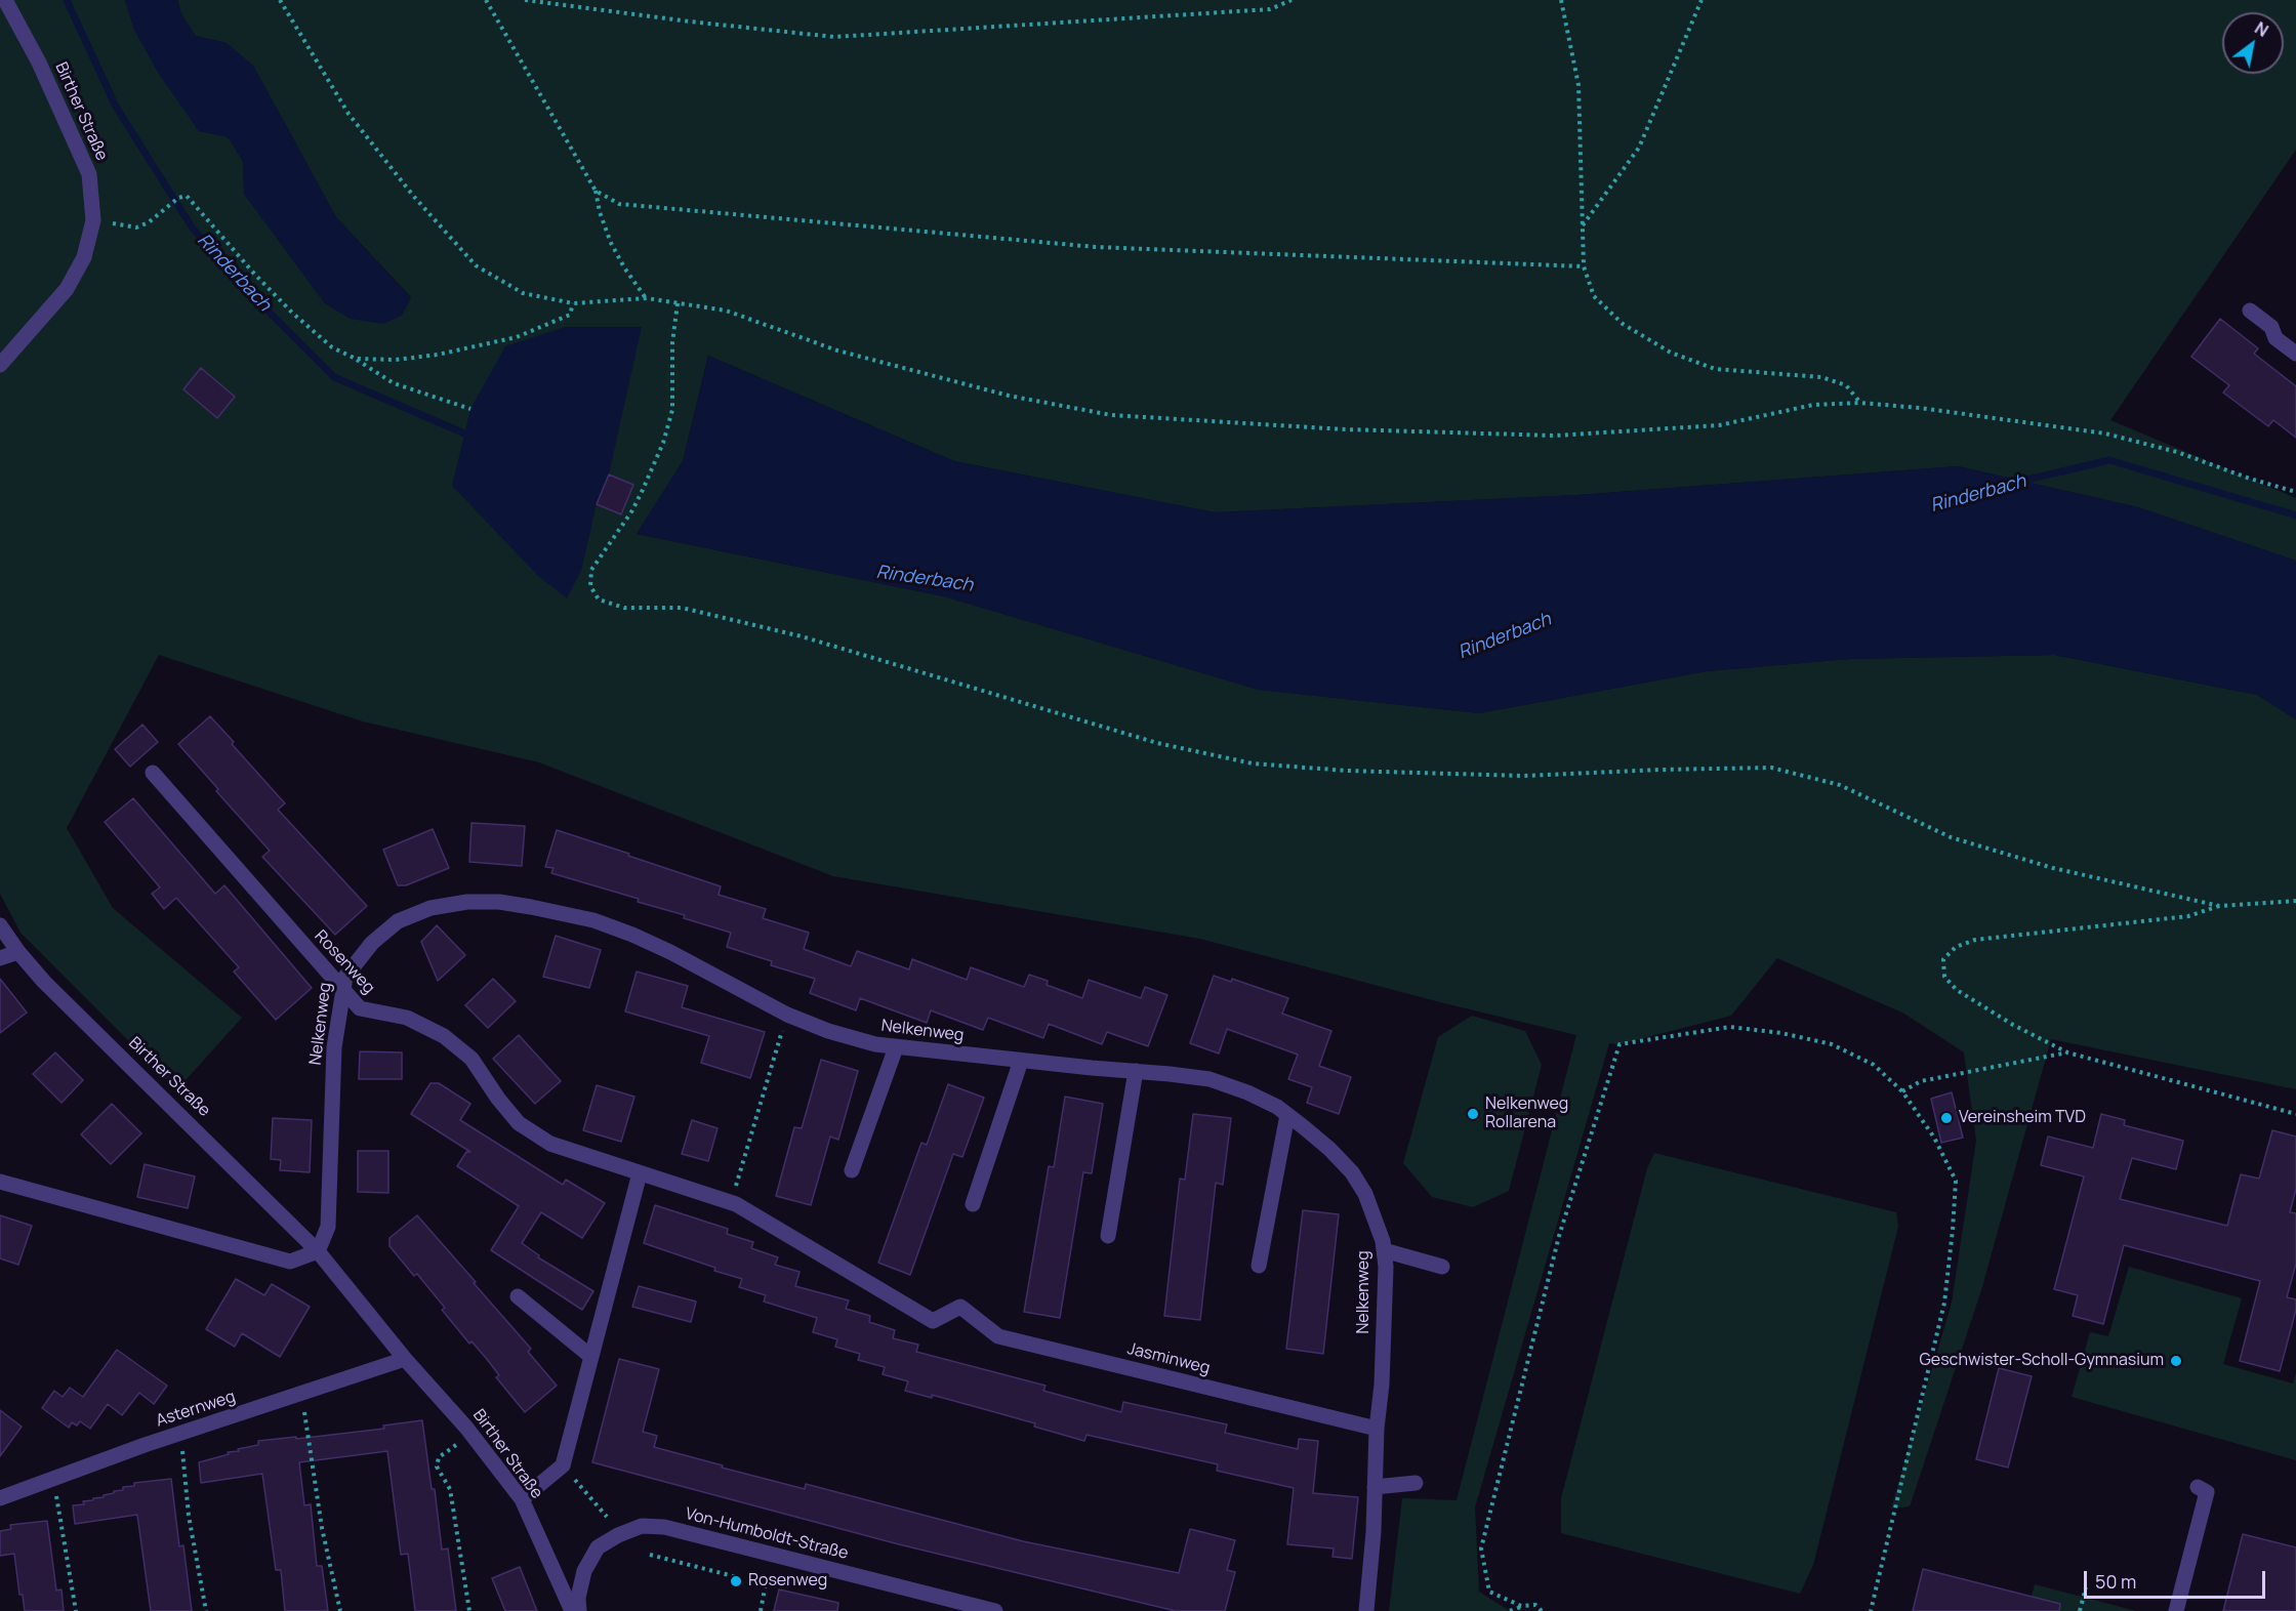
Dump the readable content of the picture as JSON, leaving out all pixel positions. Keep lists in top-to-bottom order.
{
  "streets": {
    "street": [
      "Birther Straße",
      "Rosenweg",
      "Nelkenweg",
      "Jasminweg",
      "Asternweg",
      "Von-Humboldt-Straße"
    ]
  },
  "crossings": [
    ["Birther Straße", "Nelkenweg"],
    ["Birther Straße", "Asternweg"],
    ["Rosenweg", "Nelkenweg"],
    ["Rosenweg", "Jasminweg"],
    ["Nelkenweg", "Jasminweg"]
  ],
  "water": ["Rinderbach"],
  "places": [
    "Nelkenweg Rollarena",
    "Vereinsheim TVD",
    "Geschwister-Scholl-Gymnasium",
    "Rosenweg"
  ],
  "scale_bar": "50 m",
  "north": "top right"
}
